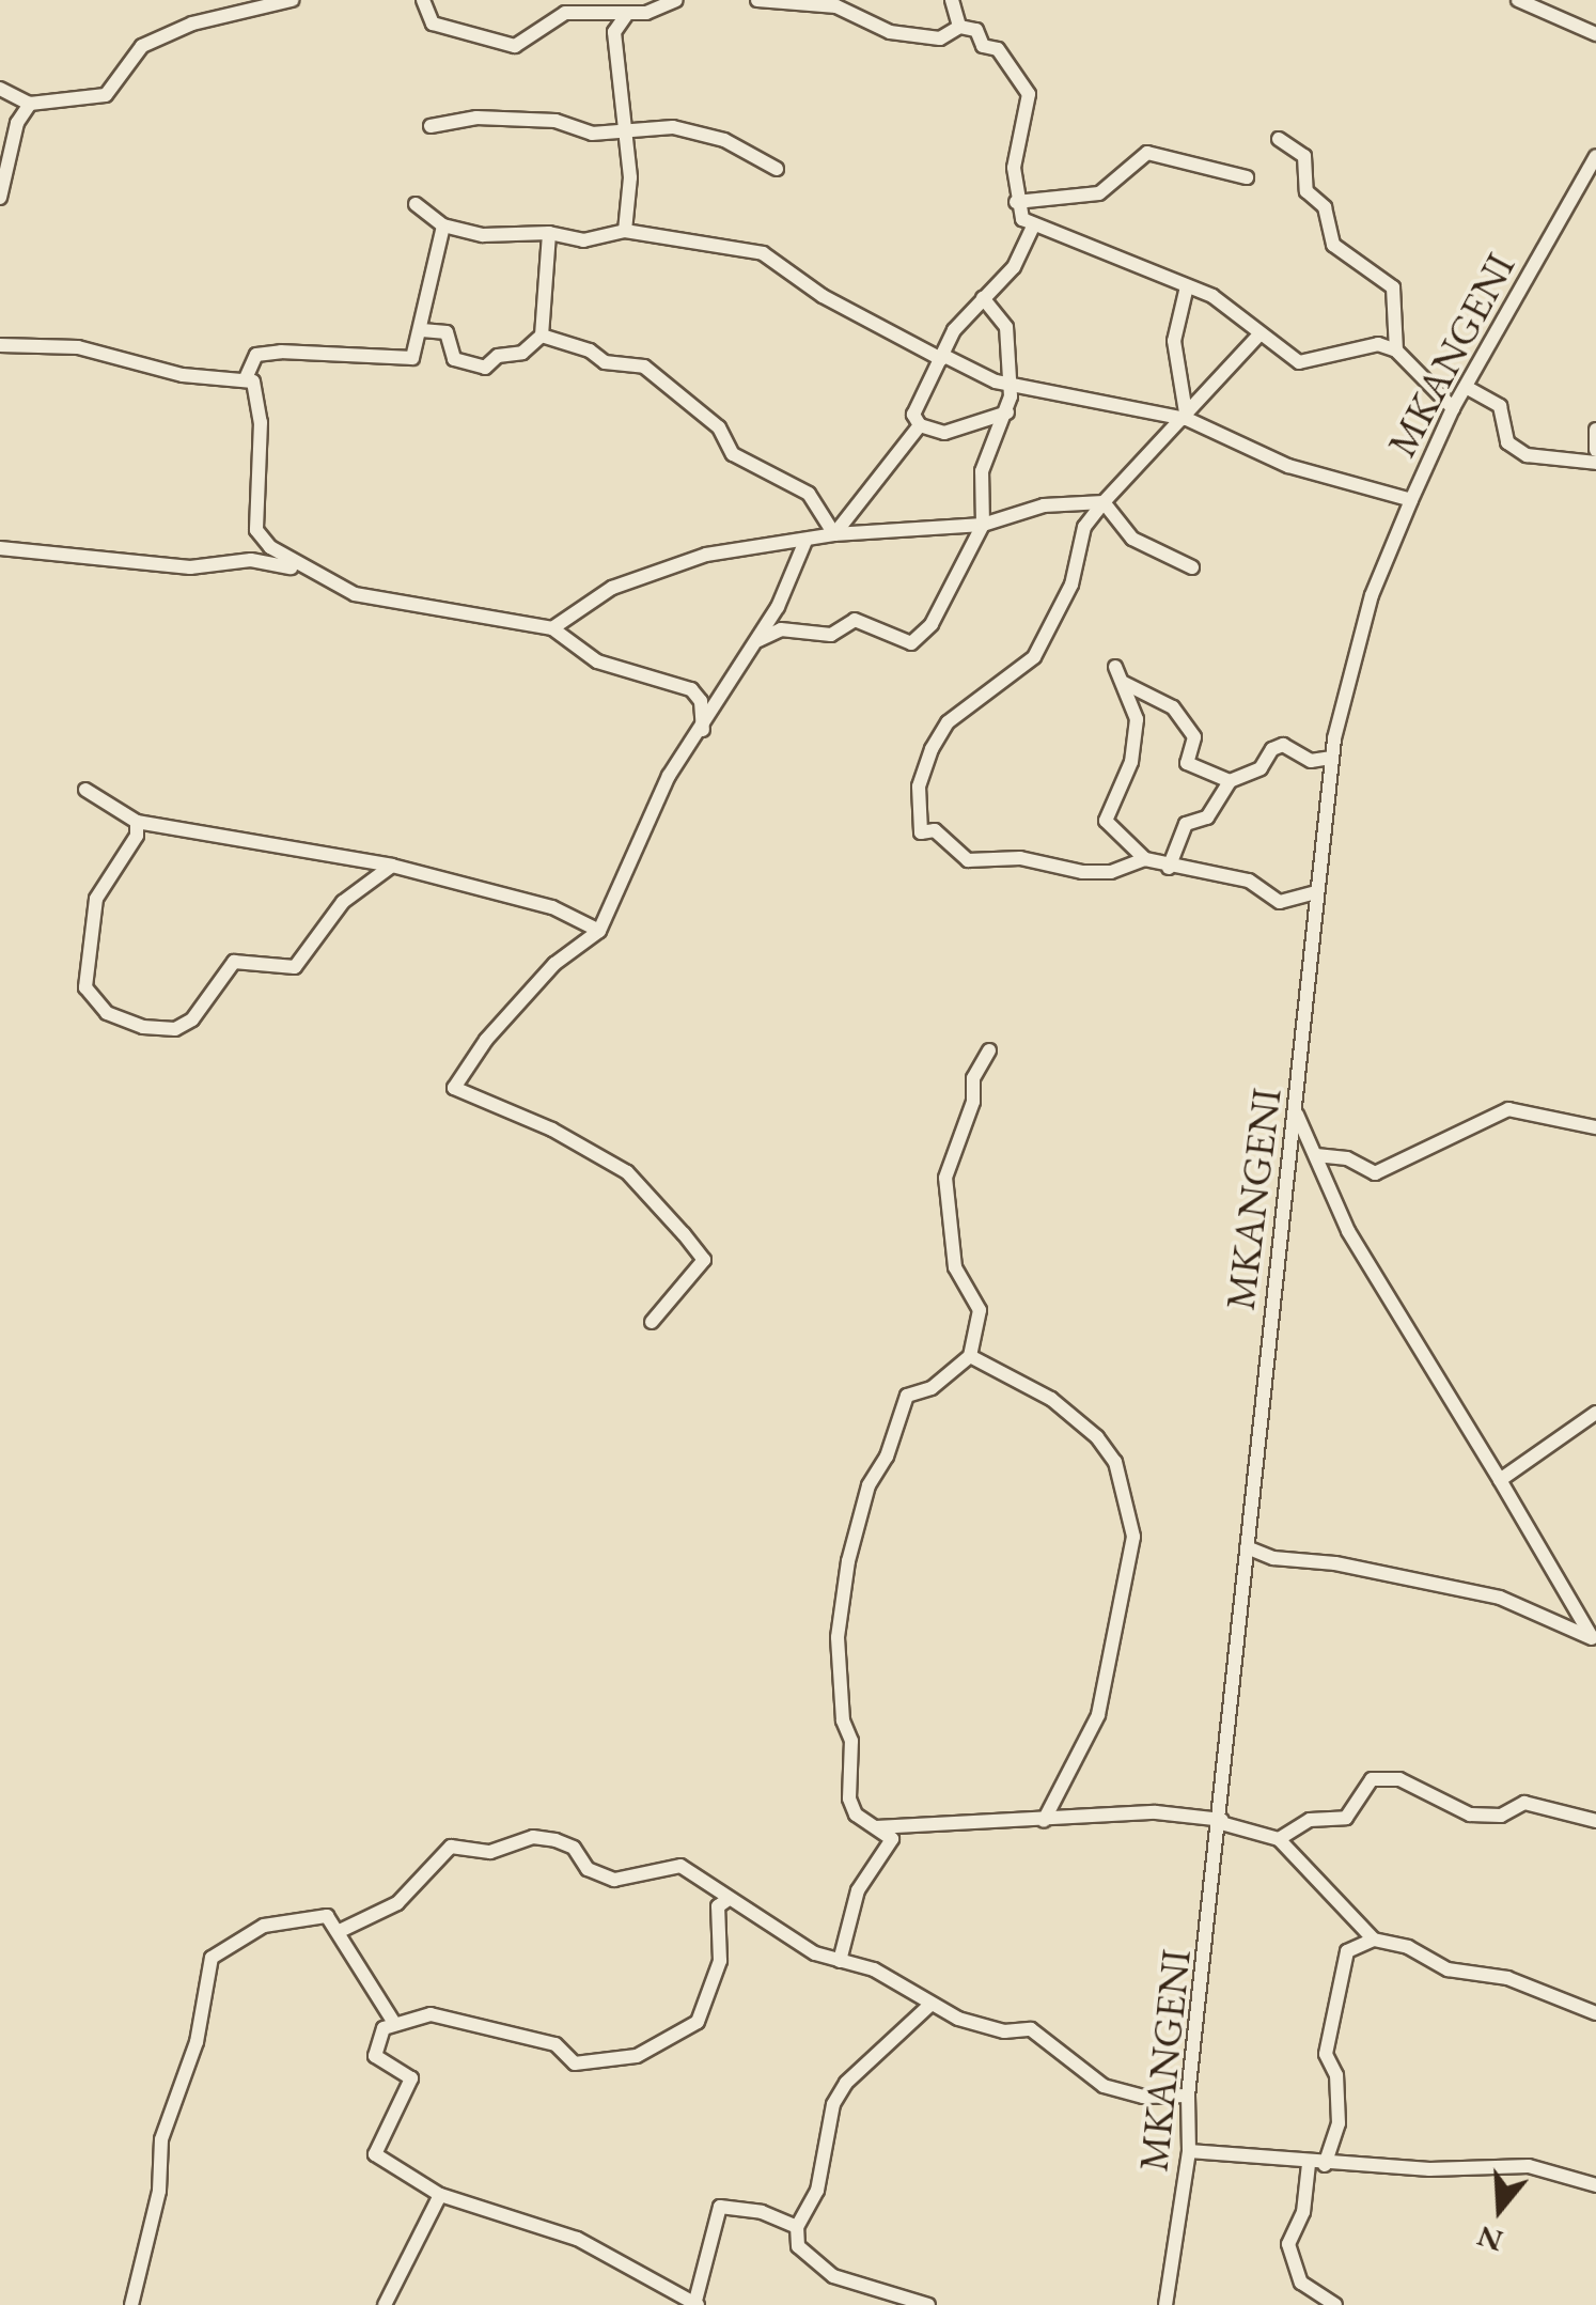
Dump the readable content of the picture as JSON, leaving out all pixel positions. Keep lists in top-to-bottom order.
{
  "streets": {
    "street": ["MKANGENI"]
  },
  "north": "bottom"
}
